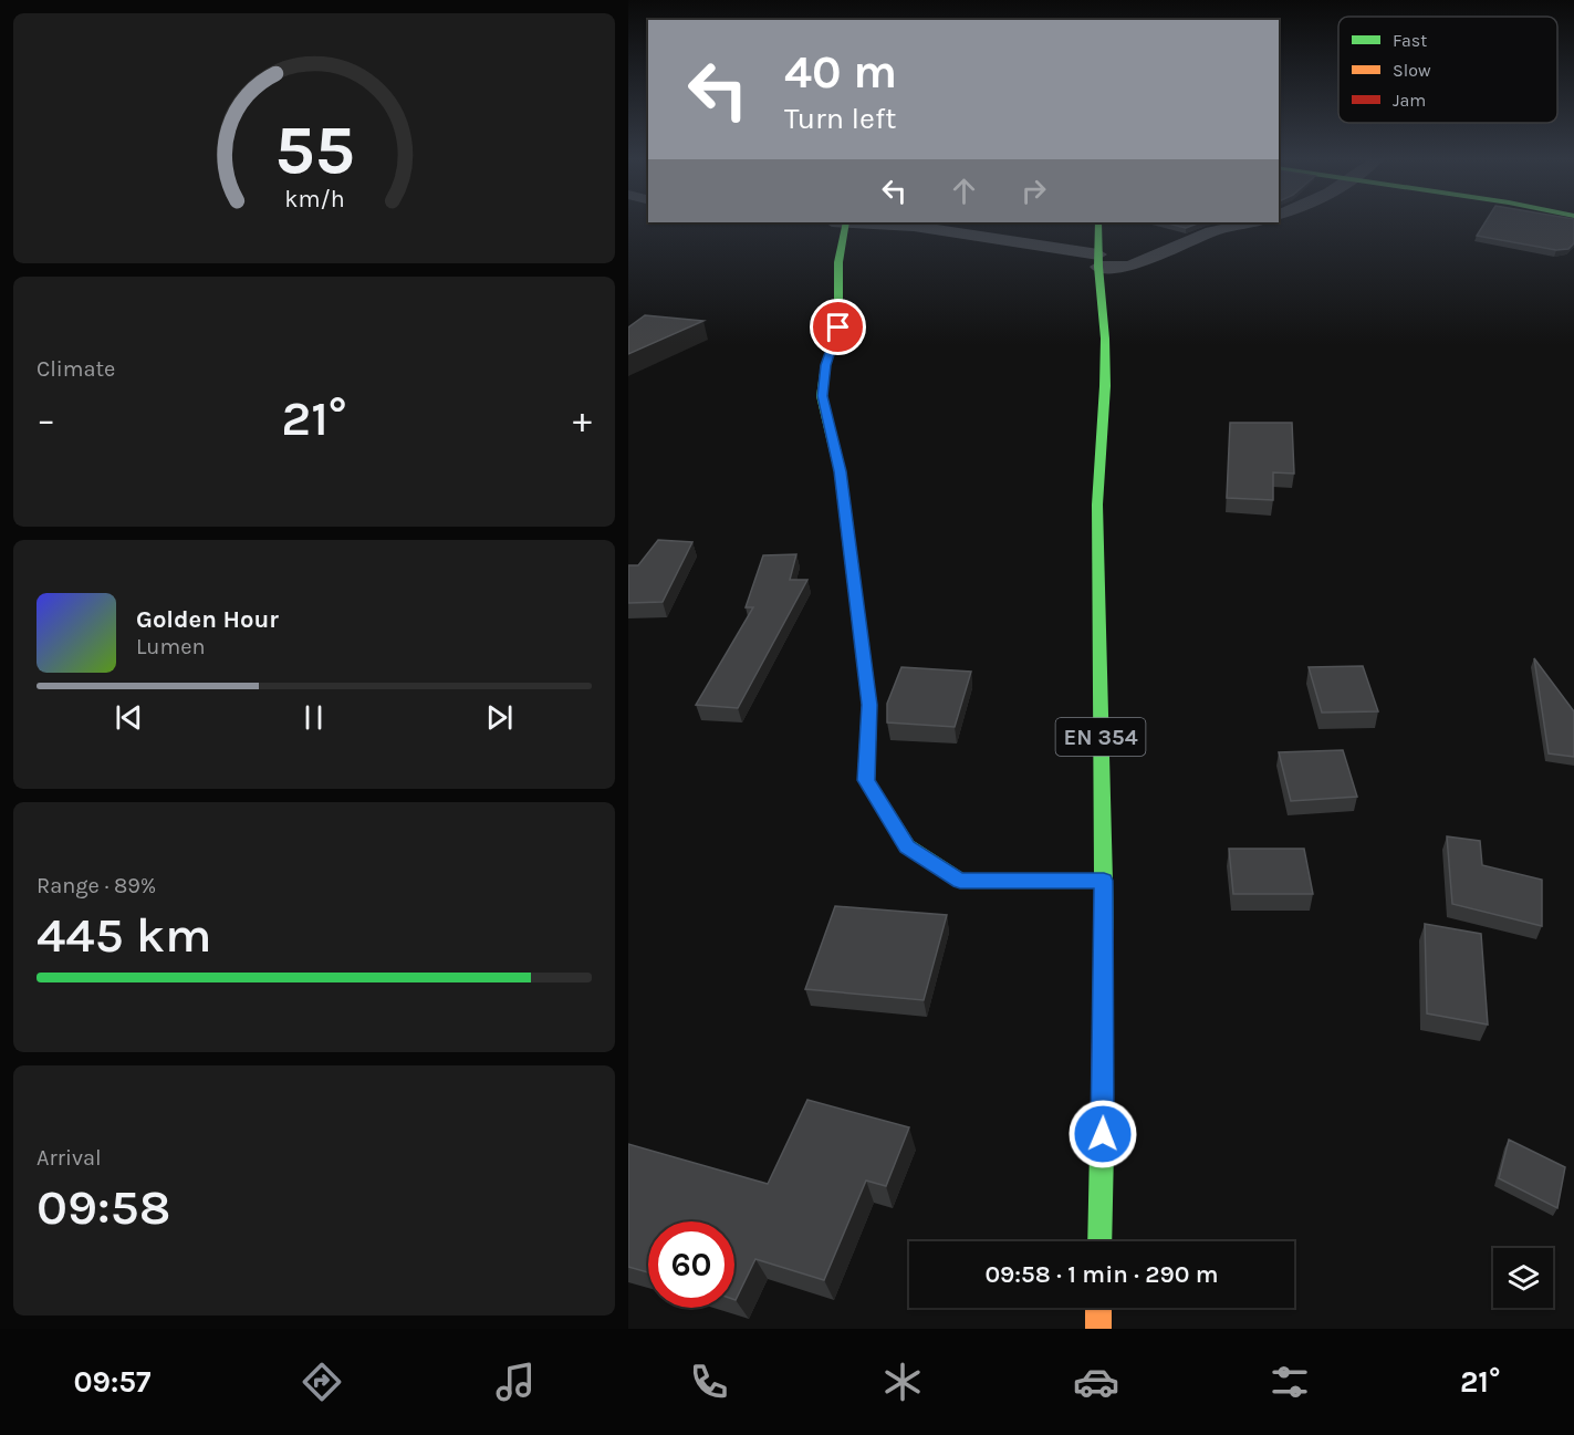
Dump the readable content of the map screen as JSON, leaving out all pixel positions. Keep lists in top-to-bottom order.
{
  "streets": {
    "street": ["EN 354"]
  },
  "legend": ["Fast", "Slow", "Jam"],
  "page": {
    "turn": ["40 m", "Turn left"],
    "tile": [
      "Climate",
      ["Range · 89%", "445 km"],
      ["Arrival", "09:58"]
    ],
    "heat": ["−", "21°", "+"],
    "song": ["Golden Hour", "Lumen"],
    "limit": "60",
    "trip": "09:58 · 1 min · 290 m",
    "tabs": ["09:57", "21°"],
    "gauge": ["55", "km/h"]
  }
}
